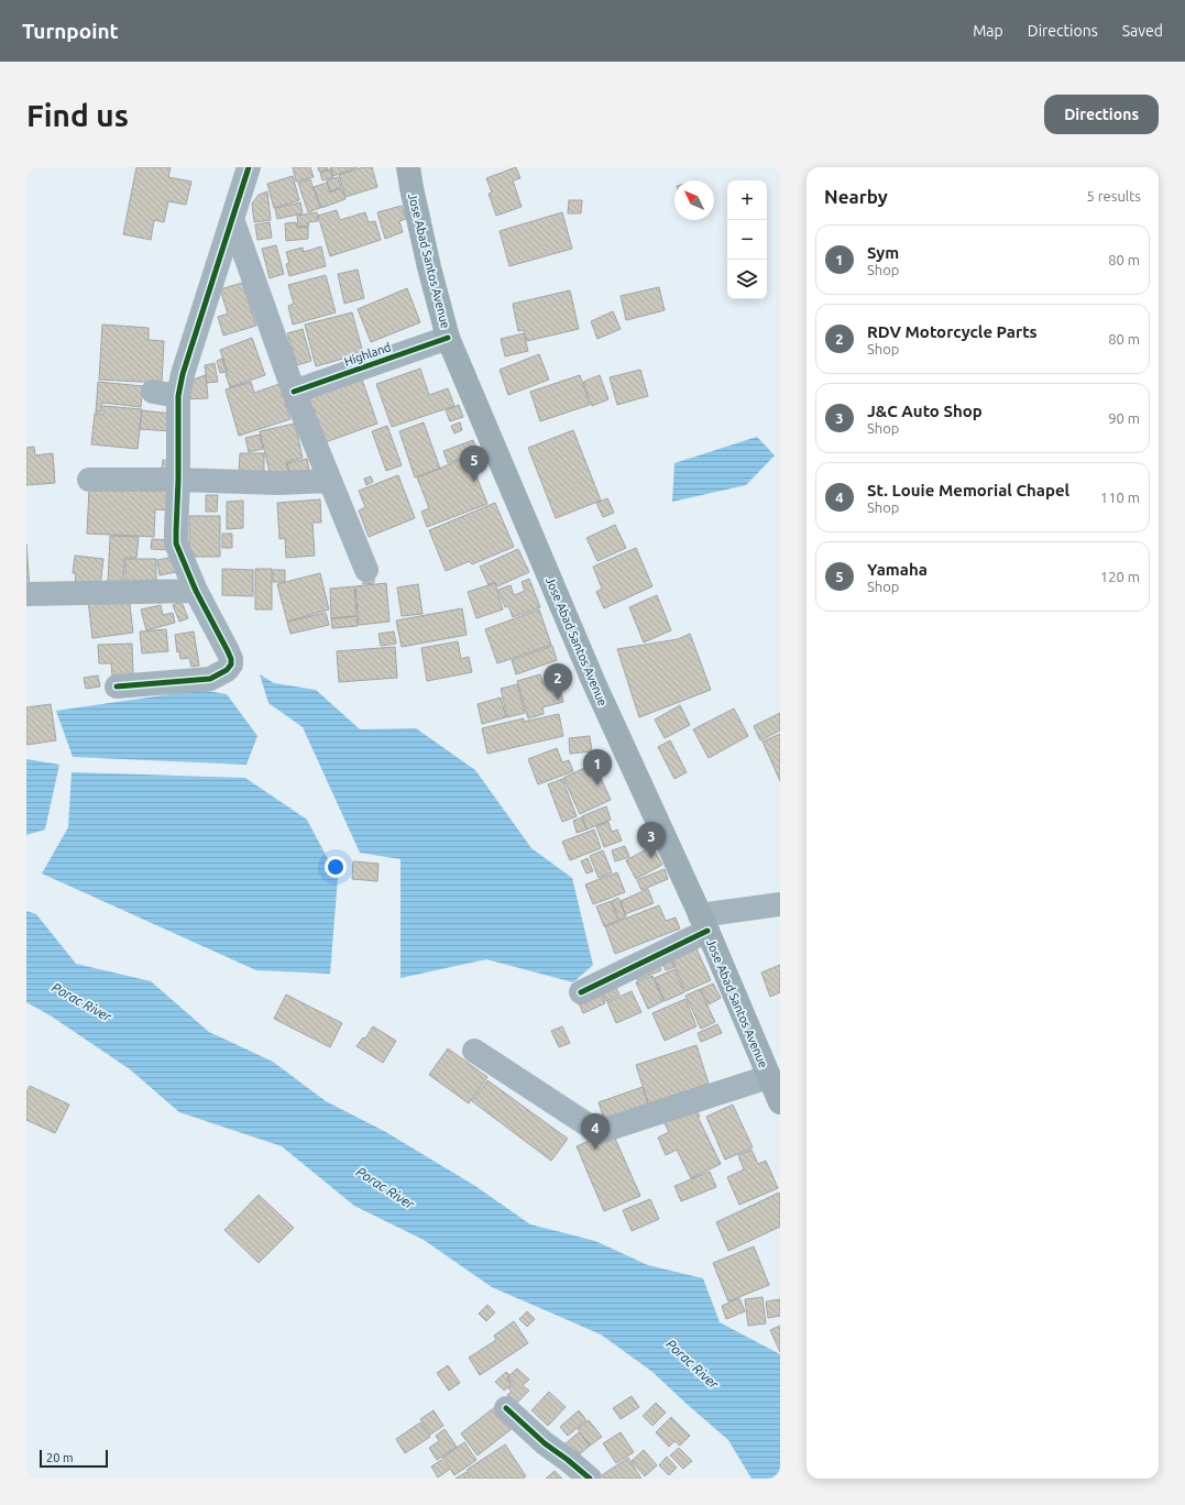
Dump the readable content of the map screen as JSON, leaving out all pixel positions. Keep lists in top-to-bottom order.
{
  "streets": {
    "main road": ["Jose Abad Santos Avenue"],
    "street": ["Highland"]
  },
  "crossings": [
    ["Jose Abad Santos Avenue", "Highland"]
  ],
  "water": ["Porac River"],
  "scale_bar": "20 m",
  "north": "top left",
  "page": {
    "header": "Turnpoint",
    "nav": ["Map", "Directions", "Saved"],
    "buttons": "Directions",
    "title": "Find us",
    "heading": ["Nearby", "5 results"],
    "map_buttons": ["+", "−"],
    "list": [
      {
        "mark": "1",
        "name": "Sym",
        "note": "Shop",
        "value": "80 m"
      },
      {
        "mark": "2",
        "name": "RDV Motorcycle Parts",
        "note": "Shop",
        "value": "80 m"
      },
      {
        "mark": "3",
        "name": "J&C Auto Shop",
        "note": "Shop",
        "value": "90 m"
      },
      {
        "mark": "4",
        "name": "St. Louie Memorial Chapel",
        "note": "Shop",
        "value": "110 m"
      },
      {
        "mark": "5",
        "name": "Yamaha",
        "note": "Shop",
        "value": "120 m"
      }
    ],
    "pins": [
      "5",
      "2",
      "1",
      "3",
      "4"
    ],
    "scale": "20 m"
  }
}
